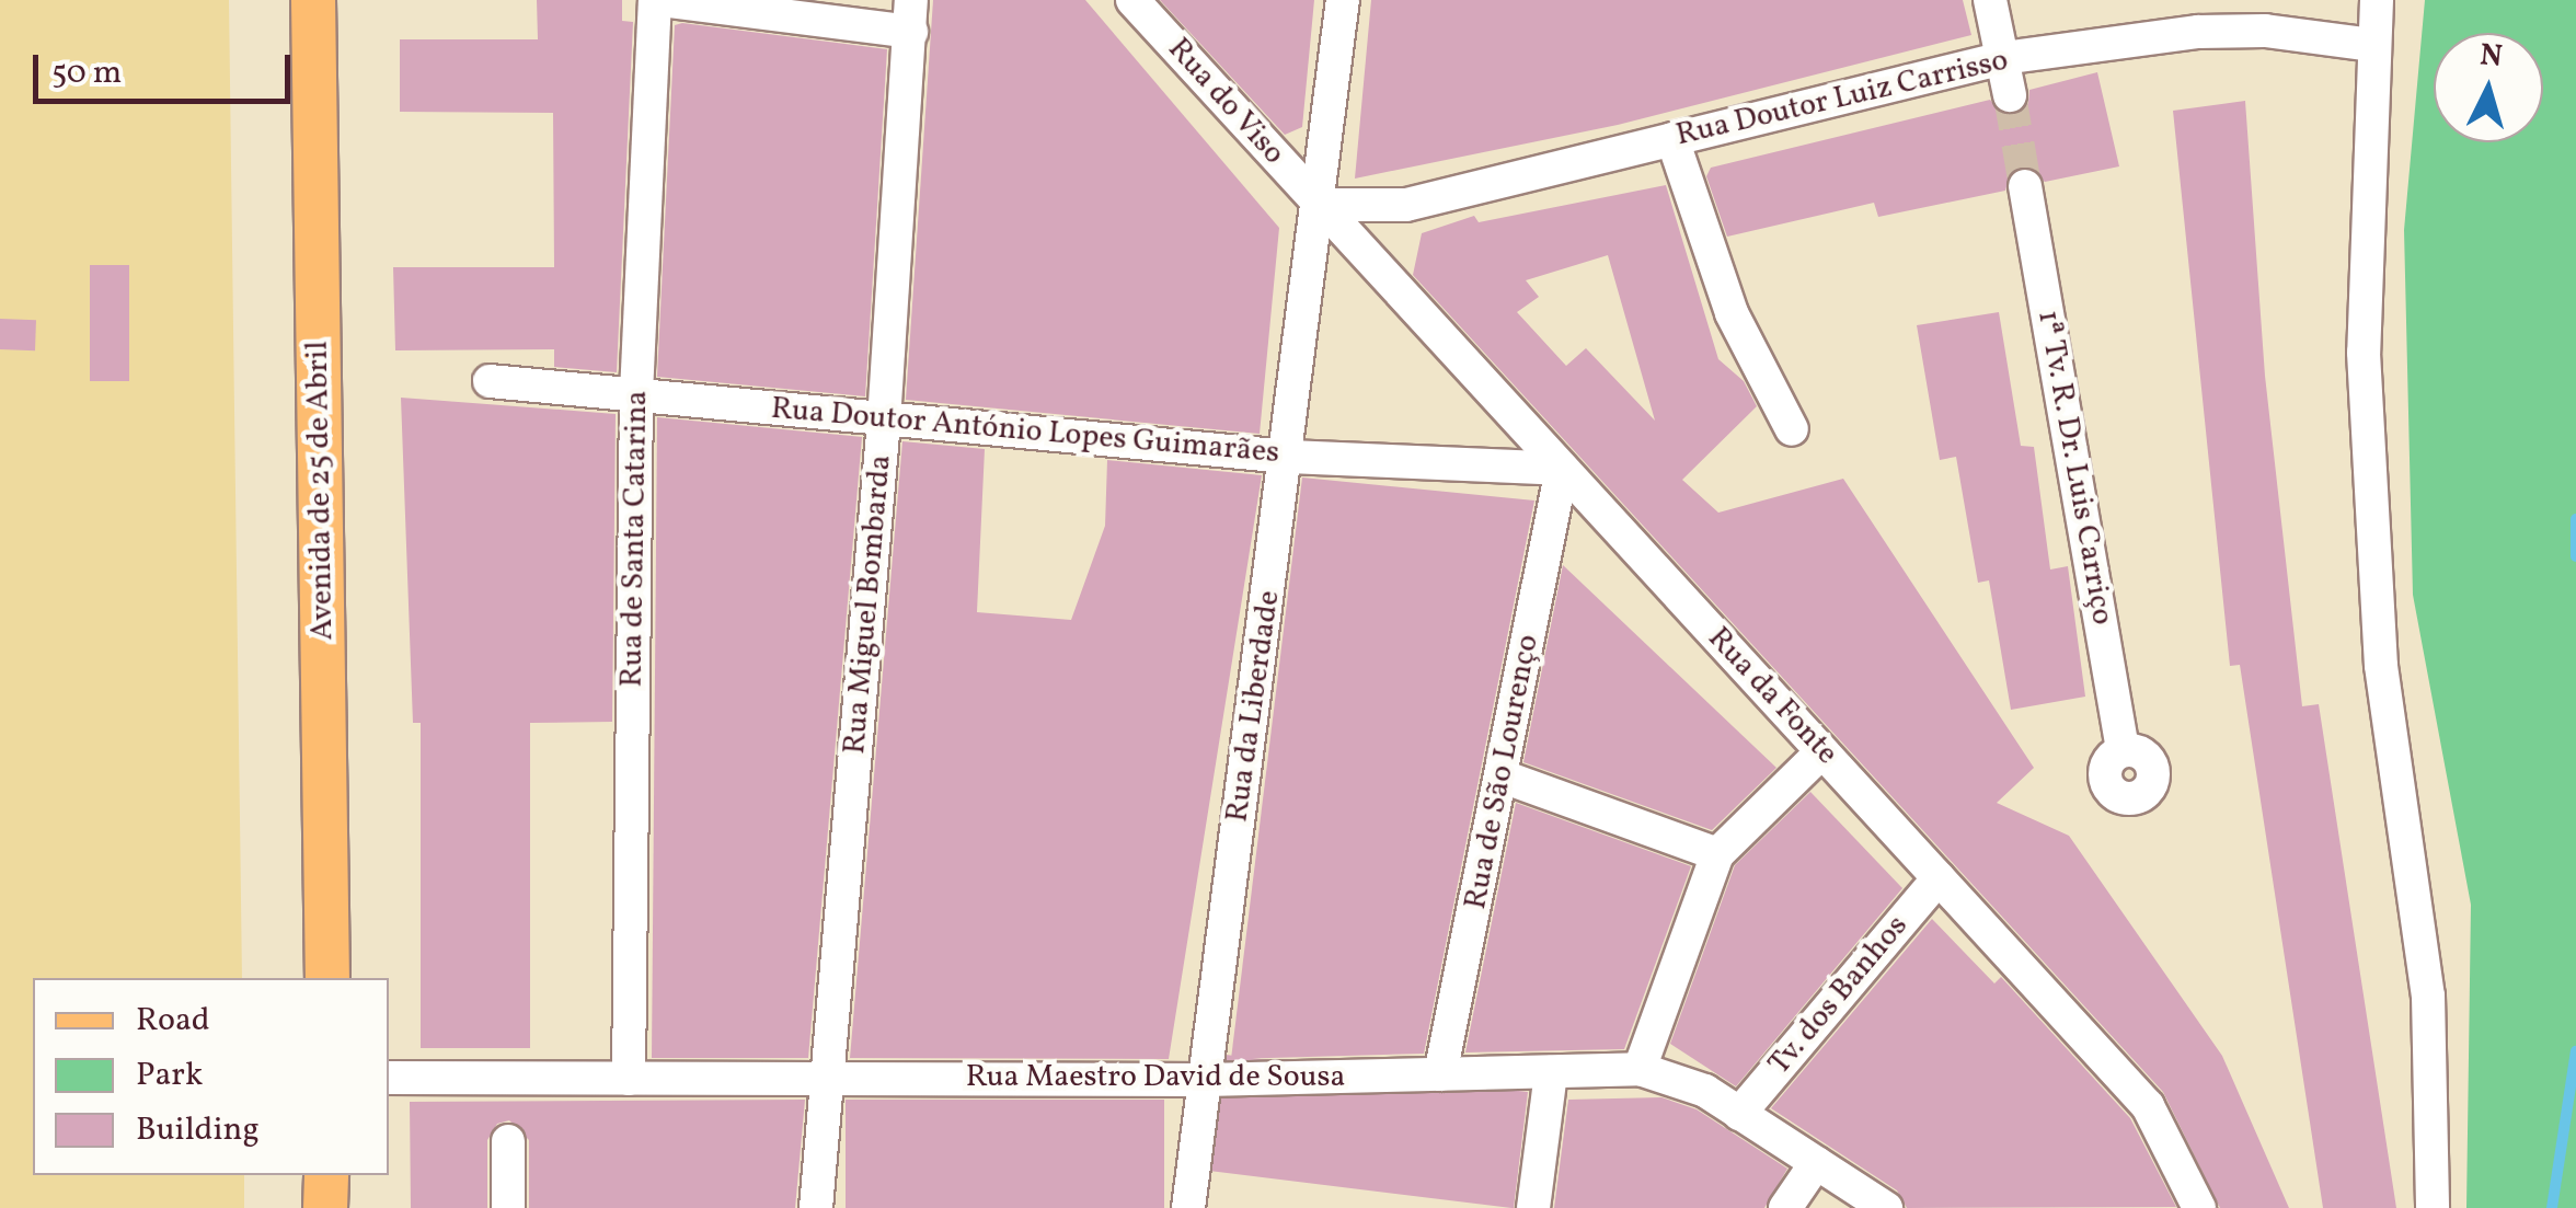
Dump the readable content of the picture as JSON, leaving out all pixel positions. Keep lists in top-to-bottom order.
{
  "streets": {
    "main road": ["Avenida de 25 de Abril"],
    "street": [
      "Rua Doutor Luiz Carrisso",
      "Rua do Viso",
      "Rua Doutor António Lopes Guimarães",
      "1ª Tv. R. Dr. Luis Carriço",
      "Rua de Santa Catarina",
      "Rua Miguel Bombarda",
      "Rua da Fonte",
      "Rua da Liberdade",
      "Rua de São Lourenço",
      "Tv. dos Banhos",
      "Rua Maestro David de Sousa"
    ]
  },
  "crossings": [
    ["Rua Doutor Luiz Carrisso", "Rua do Viso"],
    ["Rua Doutor Luiz Carrisso", "Rua da Fonte"],
    ["Rua Doutor Luiz Carrisso", "Rua da Liberdade"],
    ["Rua do Viso", "Rua da Fonte"],
    ["Rua do Viso", "Rua da Liberdade"],
    ["Rua Doutor António Lopes Guimarães", "Rua de Santa Catarina"],
    ["Rua Doutor António Lopes Guimarães", "Rua Miguel Bombarda"],
    ["Rua Doutor António Lopes Guimarães", "Rua da Fonte"],
    ["Rua Doutor António Lopes Guimarães", "Rua da Liberdade"],
    ["Rua Doutor António Lopes Guimarães", "Rua de São Lourenço"],
    ["Rua de Santa Catarina", "Rua Maestro David de Sousa"],
    ["Rua Miguel Bombarda", "Rua Maestro David de Sousa"],
    ["Rua da Fonte", "Rua da Liberdade"],
    ["Rua da Fonte", "Rua de São Lourenço"],
    ["Rua da Fonte", "Tv. dos Banhos"],
    ["Rua da Liberdade", "Rua Maestro David de Sousa"],
    ["Rua de São Lourenço", "Rua Maestro David de Sousa"],
    ["Tv. dos Banhos", "Rua Maestro David de Sousa"]
  ],
  "legend": ["Road", "Park", "Building"],
  "scale_bar": "50 m",
  "north": "top"
}
